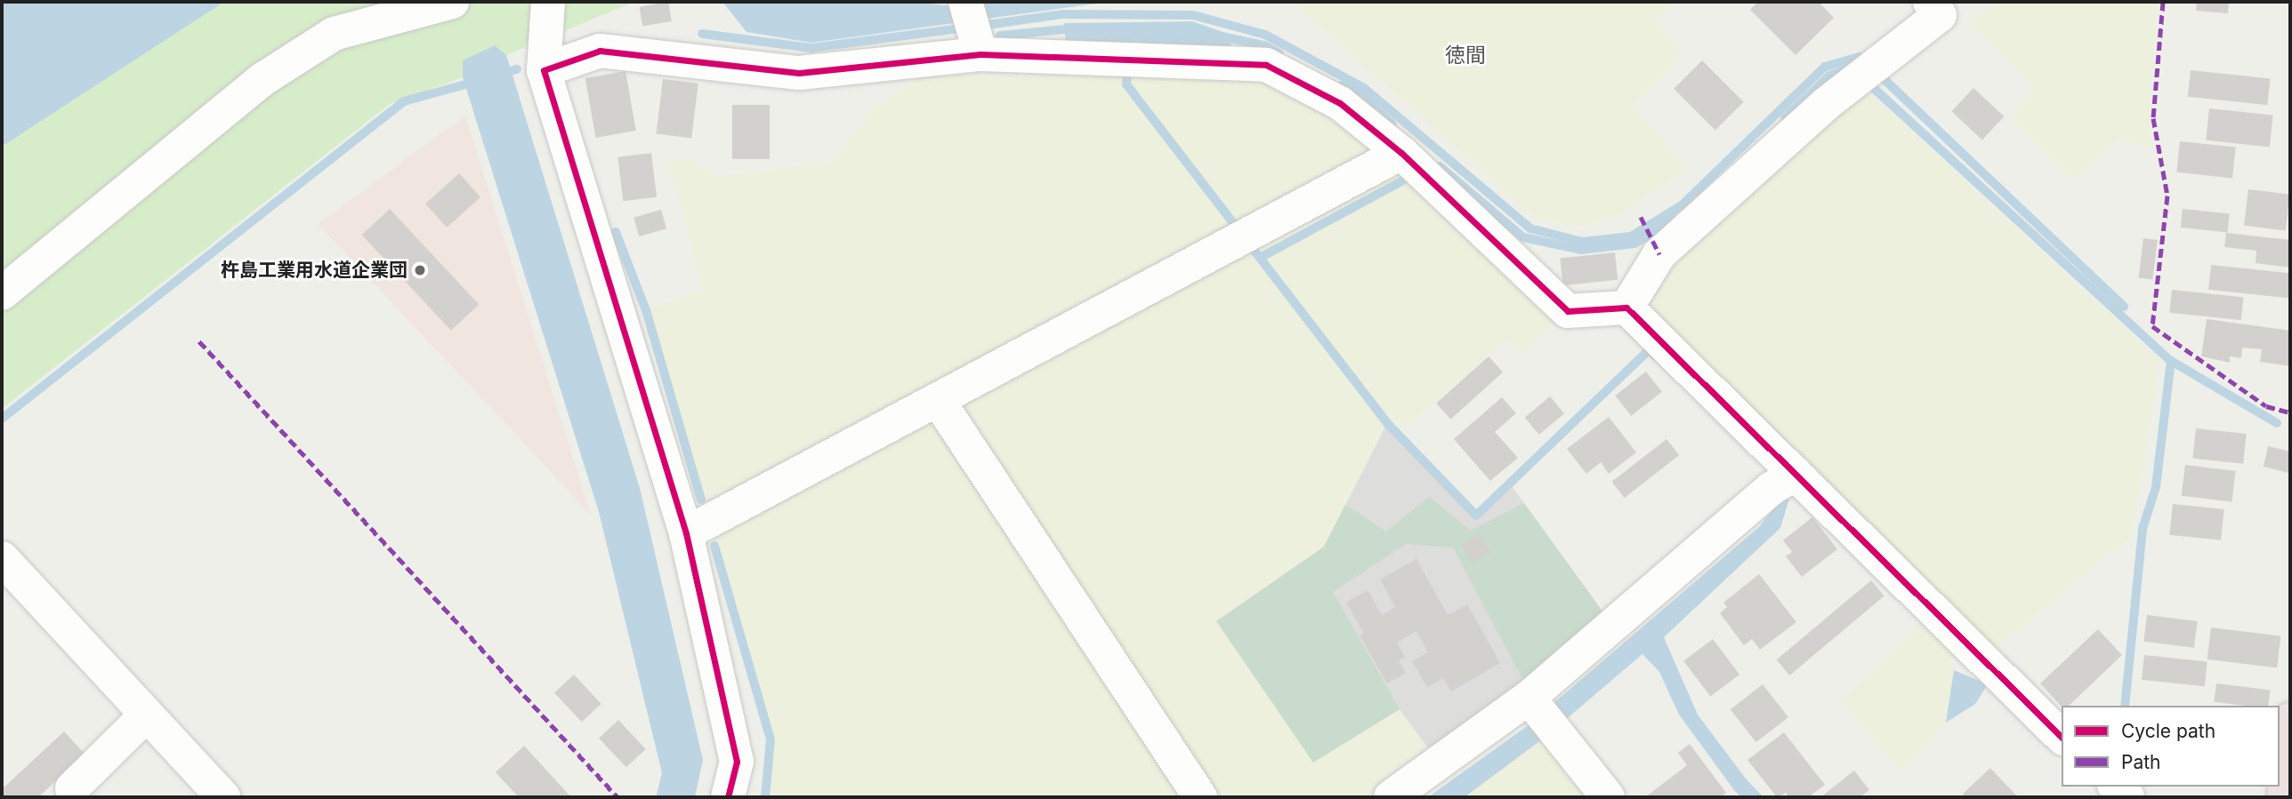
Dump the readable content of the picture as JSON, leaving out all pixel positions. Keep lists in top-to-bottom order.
{
  "districts": ["徳間"],
  "places": ["杵島工業用水道企業団"],
  "legend": ["Cycle path", "Path"]
}
